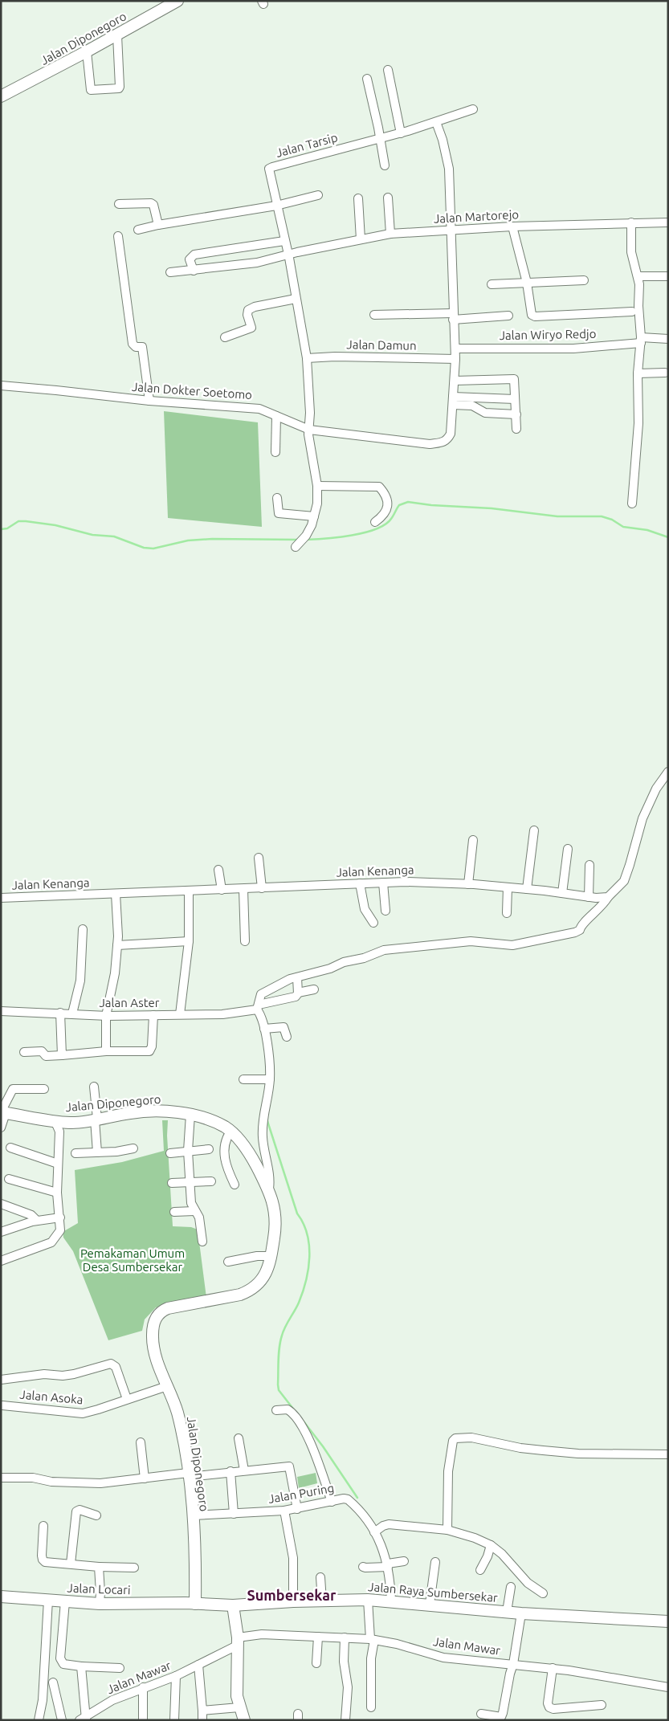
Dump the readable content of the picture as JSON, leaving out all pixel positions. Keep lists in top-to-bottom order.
{
  "streets": {
    "main road": ["Jalan Diponegoro", "Jalan Locari", "Jalan Raya Sumbersekar"],
    "street": [
      "Jalan Tarsip",
      "Jalan Martorejo",
      "Jalan Wiryo Redjo",
      "Jalan Damun",
      "Jalan Dokter Soetomo",
      "Jalan Kenanga",
      "Jalan Aster",
      "Jalan Asoka",
      "Jalan Puring",
      "Jalan Mawar"
    ]
  },
  "crossings": [
    ["Jalan Diponegoro", "Jalan Asoka"],
    ["Jalan Diponegoro", "Jalan Puring"],
    ["Jalan Diponegoro", "Jalan Locari"],
    ["Jalan Diponegoro", "Jalan Raya Sumbersekar"],
    ["Jalan Tarsip", "Jalan Martorejo"],
    ["Jalan Tarsip", "Jalan Damun"],
    ["Jalan Tarsip", "Jalan Dokter Soetomo"],
    ["Jalan Puring", "Jalan Raya Sumbersekar"],
    ["Jalan Locari", "Jalan Raya Sumbersekar"]
  ],
  "districts": ["Sumbersekar"],
  "parks": ["Pemakaman Umum Desa Sumbersekar"]
}
